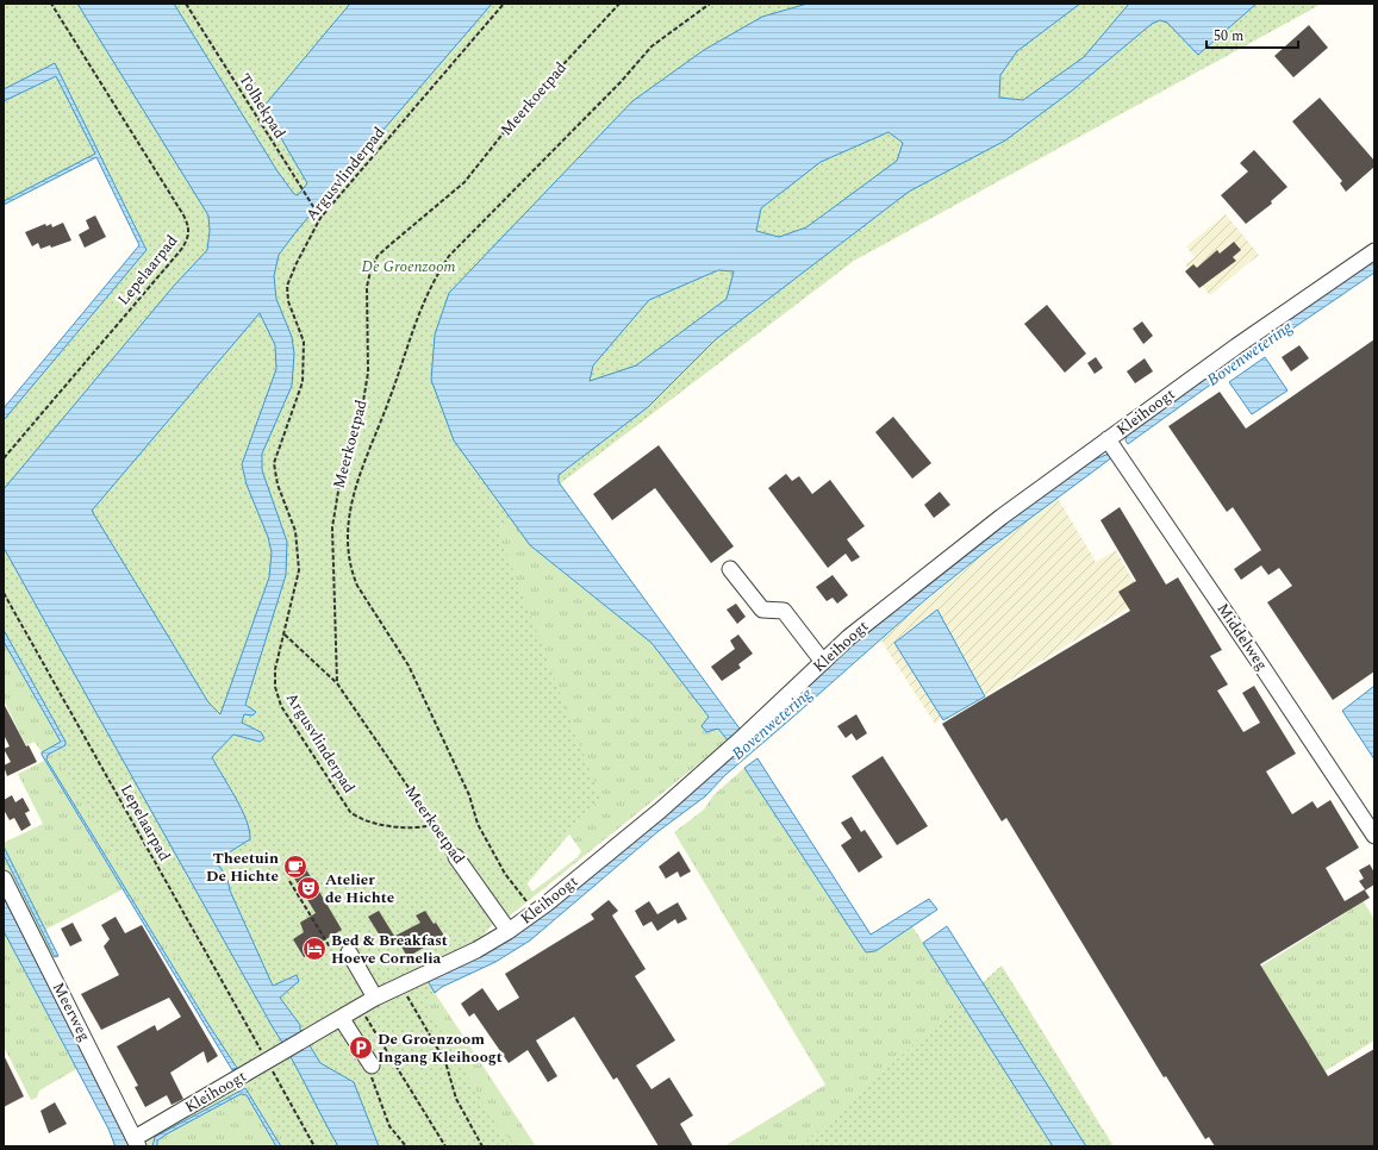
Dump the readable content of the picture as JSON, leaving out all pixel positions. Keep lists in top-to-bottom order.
{
  "streets": {
    "street": [
      "Meerkoetpad",
      "Kleihoogt",
      "Middelweg",
      "Meerweg"
    ],
    "path": ["Tolhekpad", "Argusvlinderpad", "Lepelaarpad"]
  },
  "crossings": [
    ["Meerkoetpad", "Argusvlinderpad"],
    ["Meerkoetpad", "Kleihoogt"],
    ["Tolhekpad", "Argusvlinderpad"],
    ["Lepelaarpad", "Kleihoogt"],
    ["Kleihoogt", "Middelweg"],
    ["Kleihoogt", "Meerweg"]
  ],
  "water": ["Bovenwetering"],
  "parks": ["De Groenzoom"],
  "places": {
    "cafe": ["Theetuin De Hichte"],
    "theatre": ["Atelier de Hichte"],
    "hotel": ["Bed & Breakfast Hoeve Cornelia"],
    "parking": ["De Groenzoom Ingang Kleihoogt"]
  },
  "scale_bar": "50 m"
}
